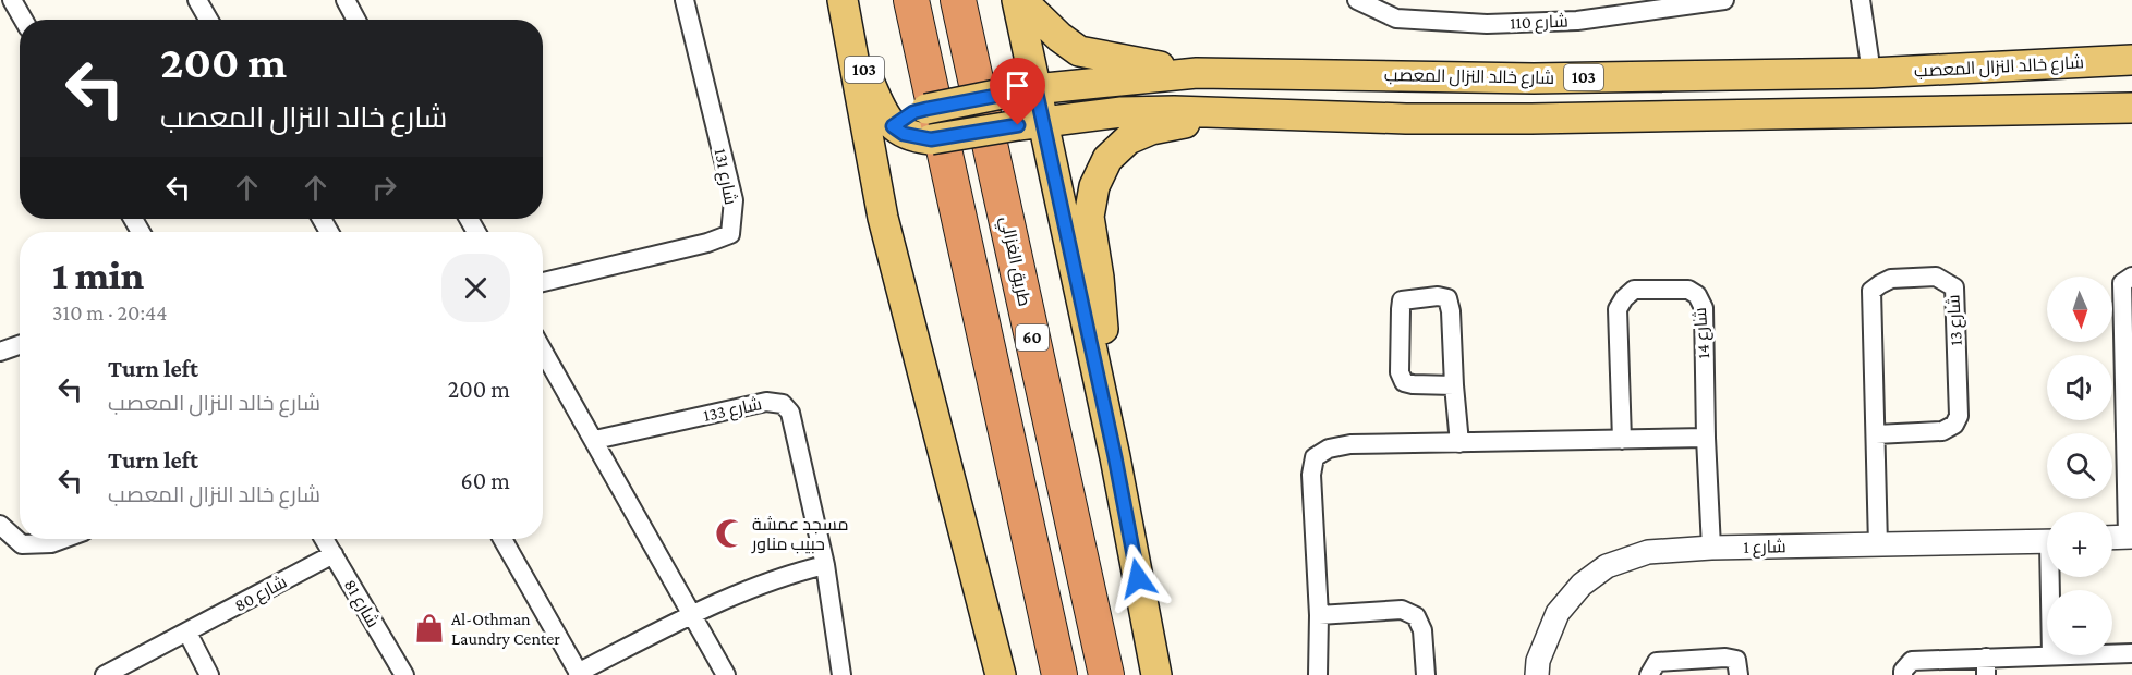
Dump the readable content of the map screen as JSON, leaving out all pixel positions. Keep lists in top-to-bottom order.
{
  "streets": {
    "highway": ["طريق الغزالي", "60"],
    "main road": ["شارع خالد النزال المعصب", "103"],
    "street": [
      "شارع 110",
      "شارع 131",
      "شارع 13",
      "شارع 14",
      "شارع 133",
      "شارع 1",
      "شارع 80",
      "شارع 81"
    ]
  },
  "crossings": [
    ["شارع خالد النزال المعصب", "103"],
    ["شارع 13", "شارع 1"],
    ["شارع 14", "شارع 1"],
    ["شارع 80", "شارع 81"]
  ],
  "places": {
    "mosque": ["مسجد عمشة حبيب مناور"],
    "shop": ["Al-Othman Laundry Center"]
  },
  "north": "bottom",
  "page": {
    "turn": ["200 m", "شارع خالد النزال المعصب"],
    "heading": ["1 min", "310 m · 20:44"],
    "map_buttons": ["+", "−"],
    "list": [
      {
        "name": "Turn left",
        "note": "شارع خالد النزال المعصب",
        "value": "200 m"
      },
      {
        "name": "Turn left",
        "note": "شارع خالد النزال المعصب",
        "value": "60 m"
      }
    ]
  }
}
